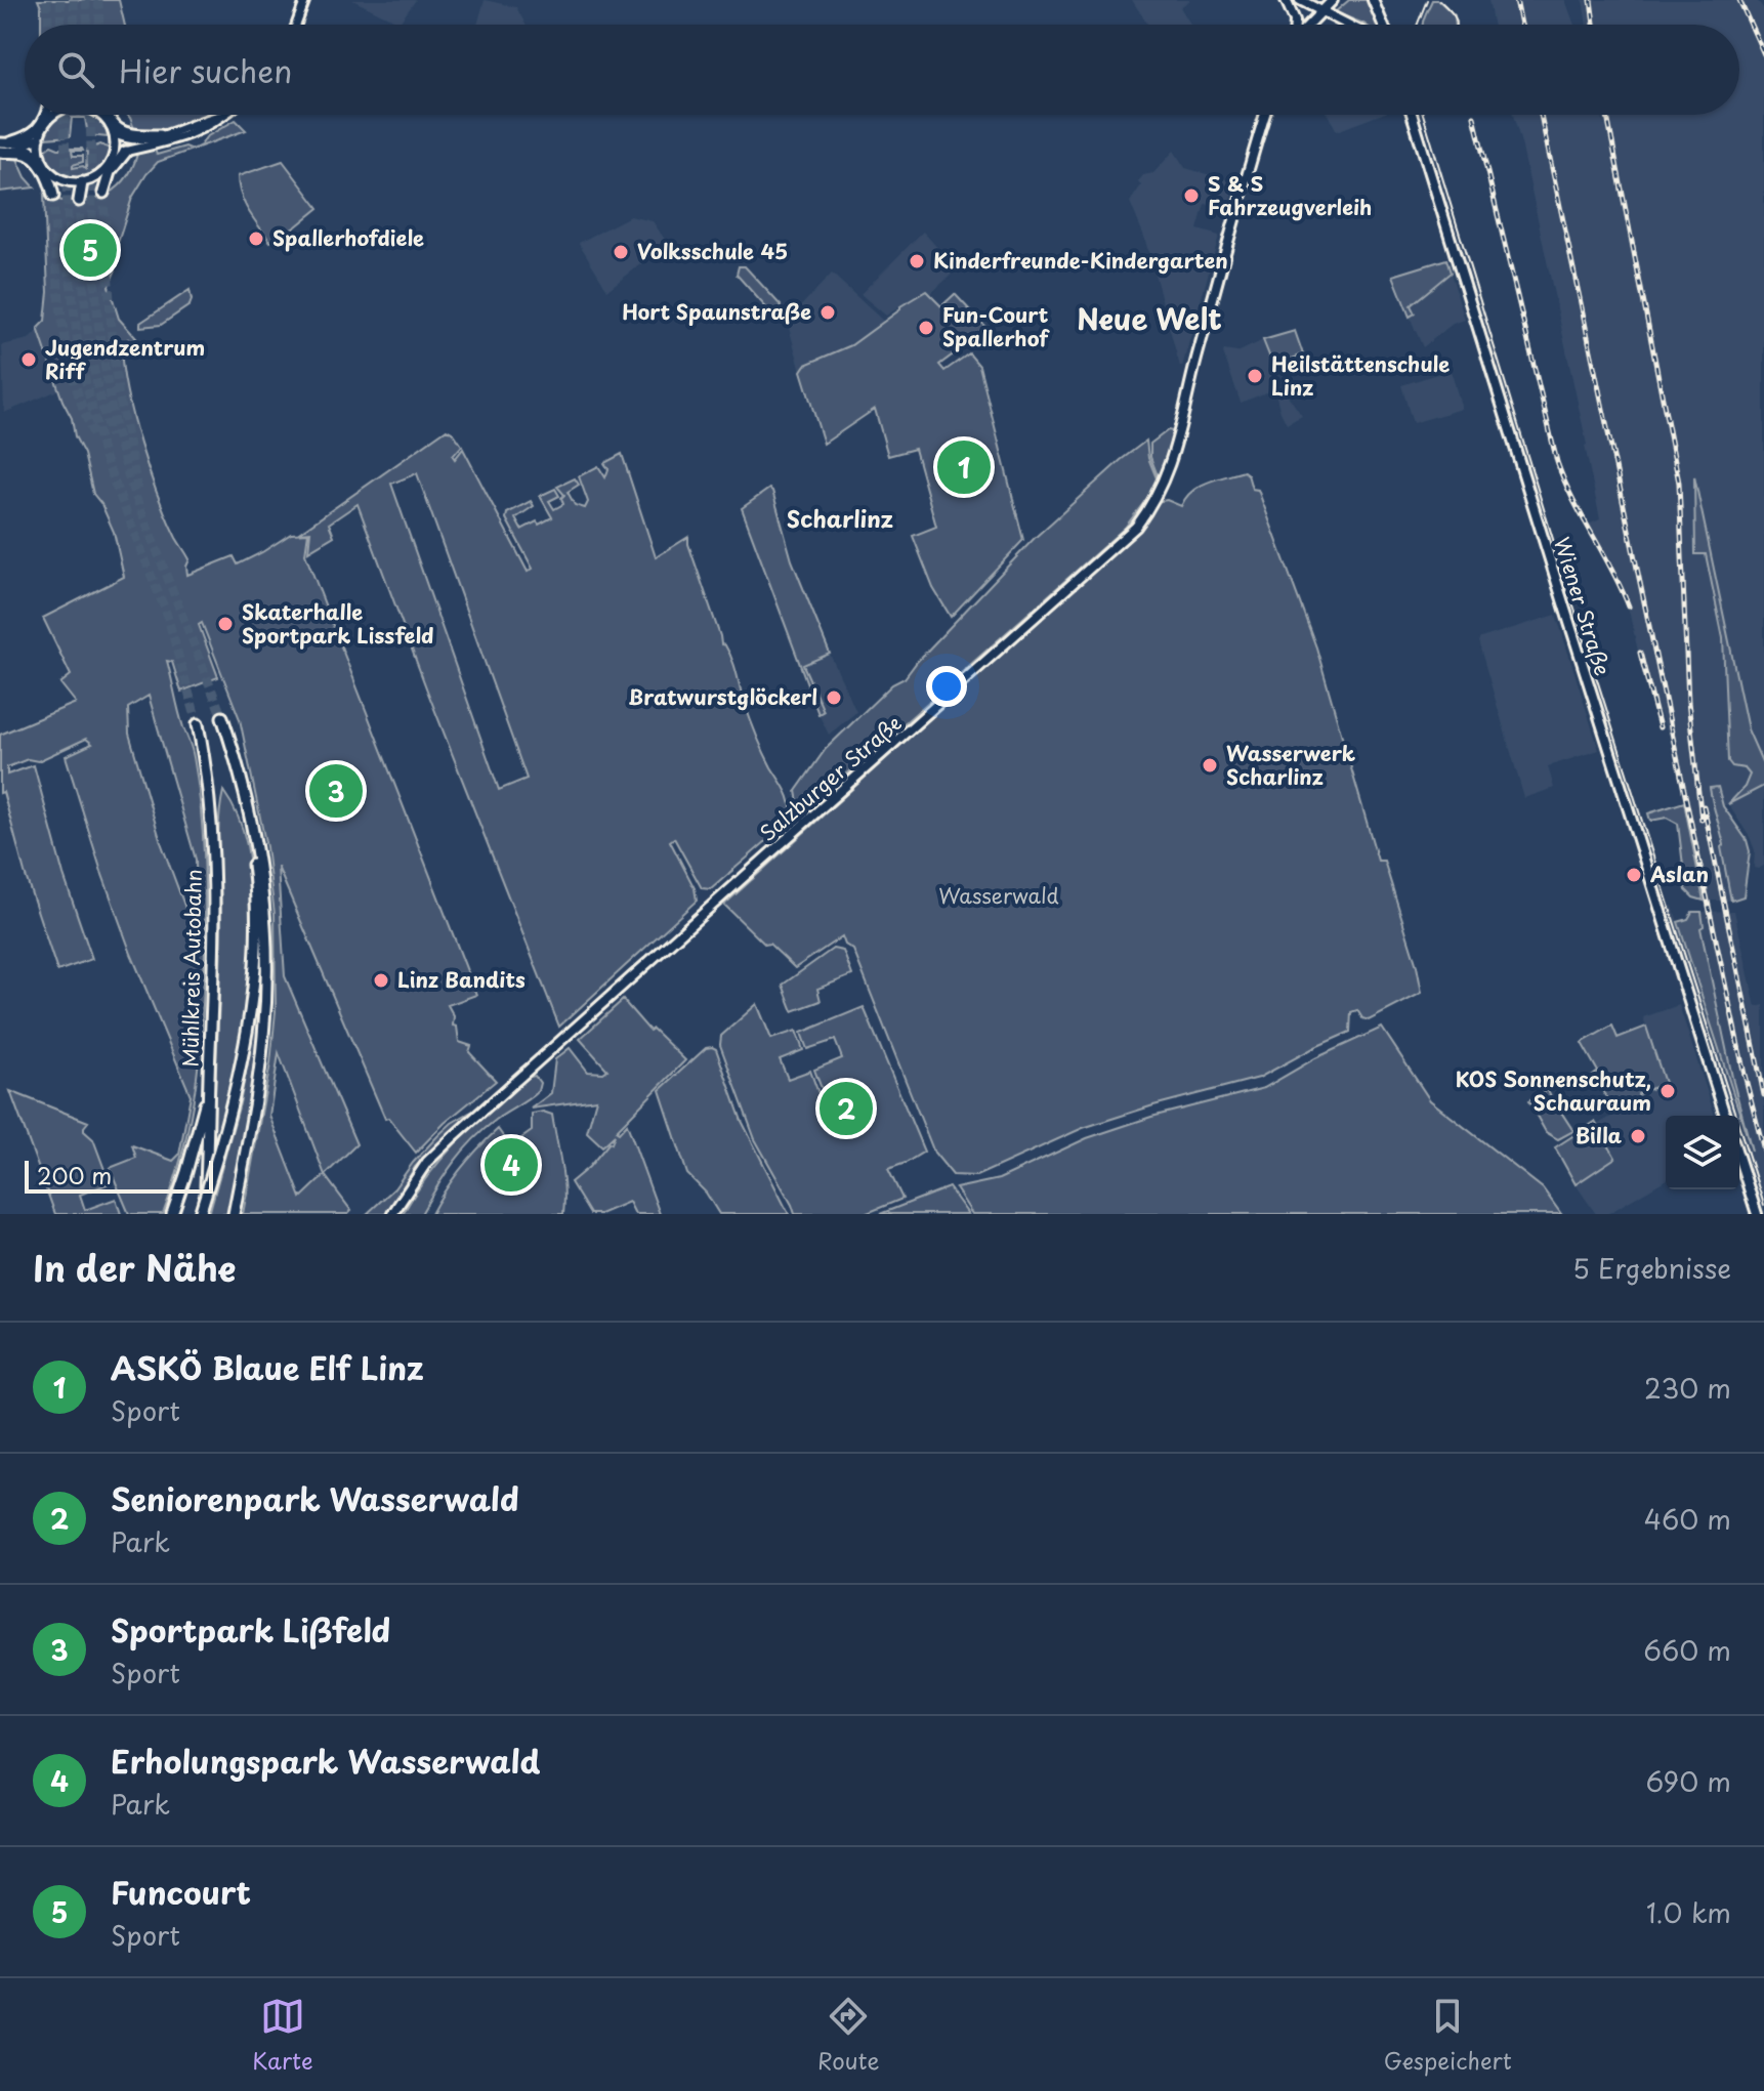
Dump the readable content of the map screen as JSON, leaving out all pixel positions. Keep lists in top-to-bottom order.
{
  "streets": {
    "highway": ["Mühlkreis Autobahn"],
    "main road": ["Wiener Straße", "Salzburger Straße"]
  },
  "districts": ["Neue Welt", "Scharlinz"],
  "parks": ["Wasserwald"],
  "places": [
    "S & S Fahrzeugverleih",
    "Spallerhofdiele",
    "Volksschule 45",
    "Kinderfreunde-Kindergarten",
    "Hort Spaunstraße",
    "Fun-Court Spallerhof",
    "Jugendzentrum Riff",
    "Heilstättenschule Linz",
    "Skaterhalle Sportpark Lissfeld",
    "Bratwurstglöckerl",
    "Wasserwerk Scharlinz",
    "Aslan",
    "Linz Bandits",
    "KOS Sonnenschutz, Schauraum",
    "Billa"
  ],
  "scale_bar": "200 m",
  "page": {
    "search": "Hier suchen",
    "pins": [
      "5",
      "1",
      "3",
      "2",
      "4"
    ],
    "scale": "200 m",
    "heading": ["In der Nähe", "5 Ergebnisse"],
    "list": [
      {
        "mark": "1",
        "name": "ASKÖ Blaue Elf Linz",
        "note": "Sport",
        "value": "230 m"
      },
      {
        "mark": "2",
        "name": "Seniorenpark Wasserwald",
        "note": "Park",
        "value": "460 m"
      },
      {
        "mark": "3",
        "name": "Sportpark Lißfeld",
        "note": "Sport",
        "value": "660 m"
      },
      {
        "mark": "4",
        "name": "Erholungspark Wasserwald",
        "note": "Park",
        "value": "690 m"
      },
      {
        "mark": "5",
        "name": "Funcourt",
        "note": "Sport",
        "value": "1.0 km"
      }
    ],
    "nav": ["Karte", "Route", "Gespeichert"]
  }
}
